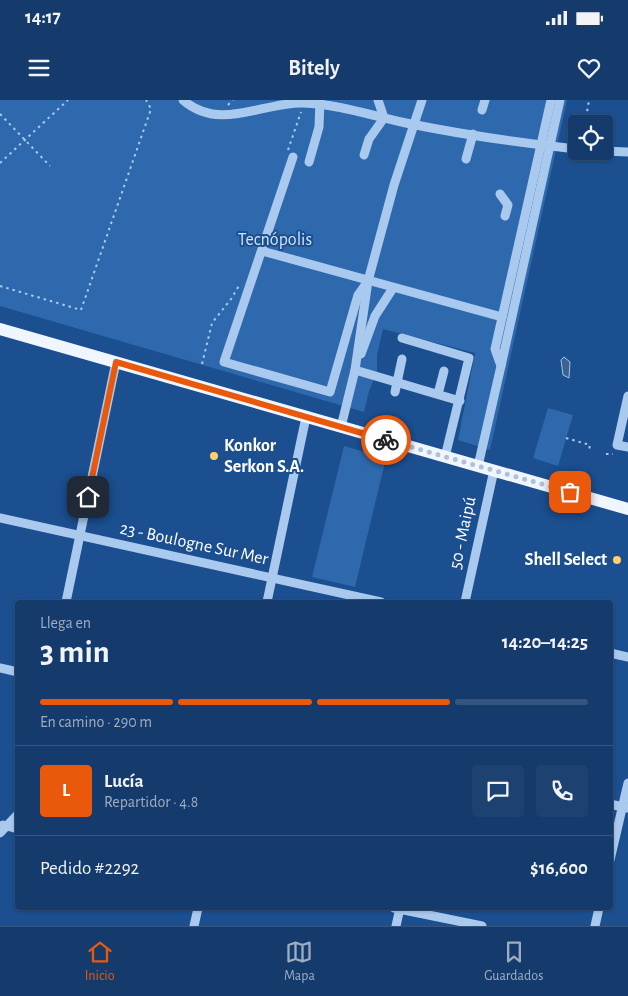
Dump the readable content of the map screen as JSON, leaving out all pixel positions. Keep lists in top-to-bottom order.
{
  "streets": {
    "street": ["50 - Maipú", "23 - Boulogne Sur Mer"]
  },
  "parks": ["Tecnópolis"],
  "places": ["Konkor Serkon S.A.", "Shell Select"],
  "page": {
    "status": "14:17",
    "header": "Bitely",
    "heading": ["3 min", "Llega en", "14:20–14:25"],
    "panel": [
      "Lucía",
      "Repartidor · 4.8",
      "Pedido #2292",
      "$16,600"
    ],
    "bar": "En camino · 290 m",
    "round": "L",
    "tabs": ["Inicio", "Mapa", "Guardados"]
  }
}
